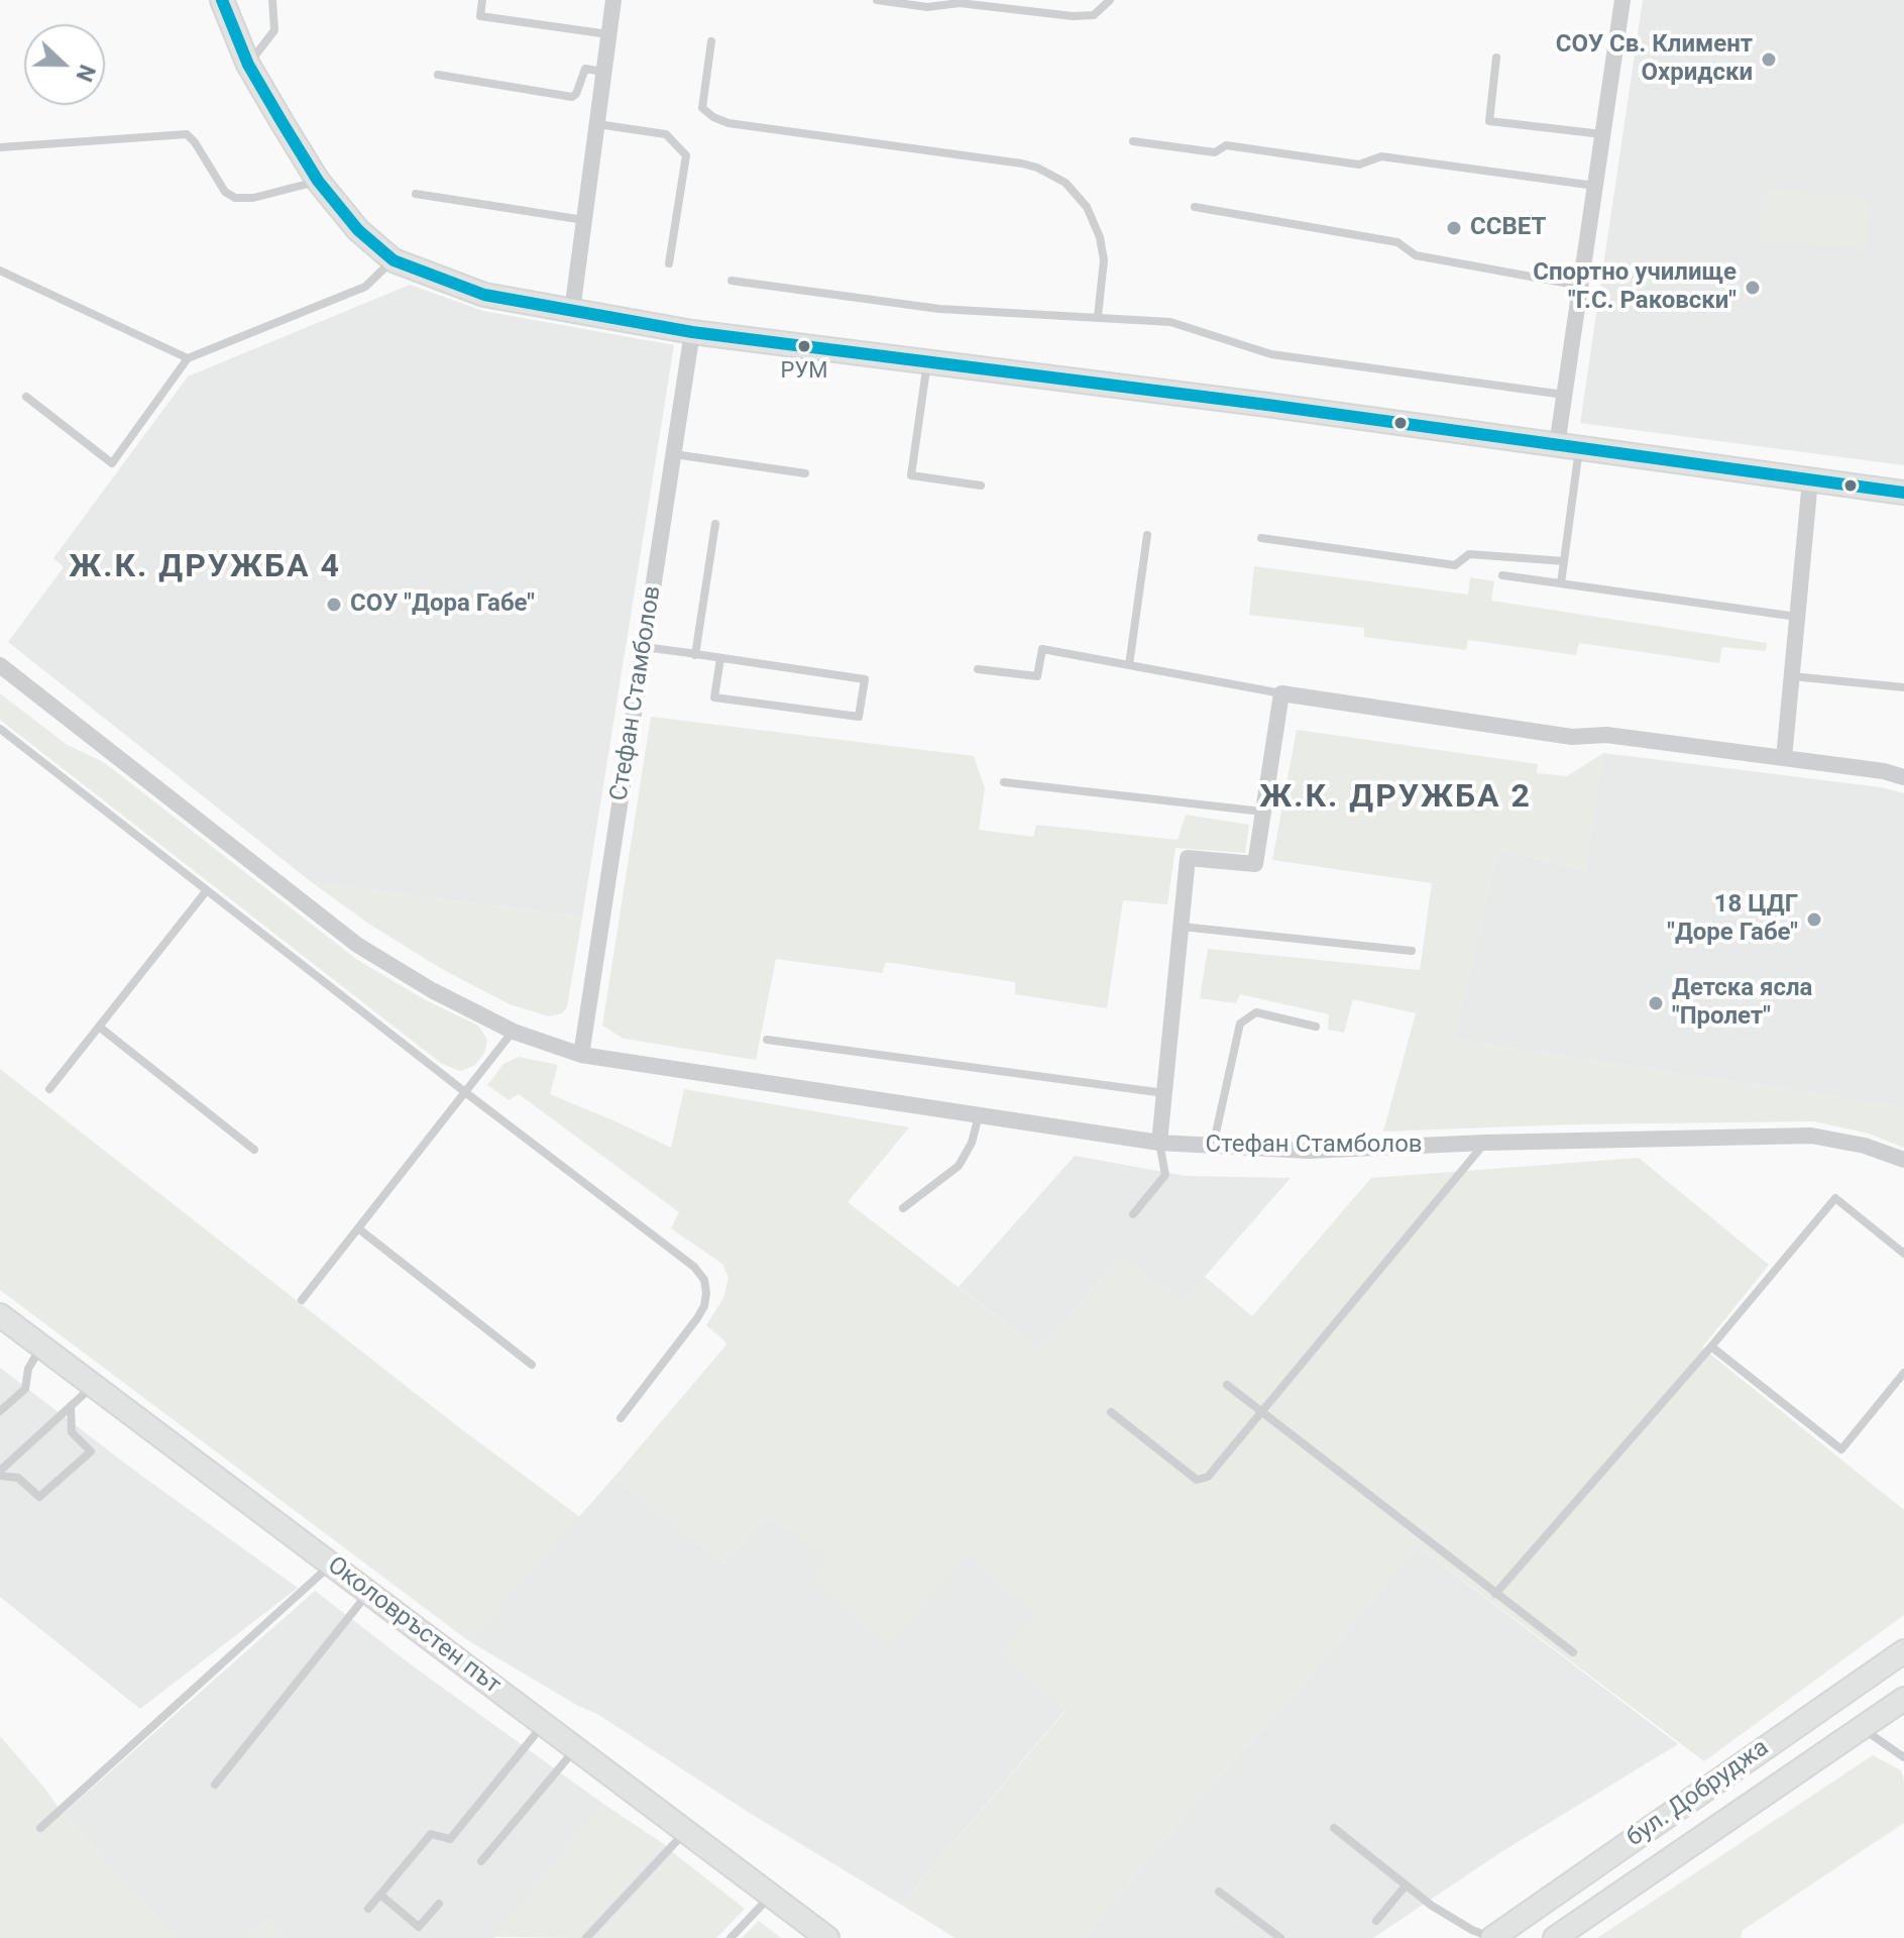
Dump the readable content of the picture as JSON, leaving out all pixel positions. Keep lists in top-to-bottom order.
{
  "streets": {
    "main road": ["Околовръстен път", "бул. Добруджа"],
    "street": ["Стефан Стамболов"]
  },
  "districts": ["Ж.К. ДРУЖБА 4", "Ж.К. ДРУЖБА 2"],
  "places": [
    "СОУ Св. Климент Охридски",
    "ССВЕТ",
    "Спортно училище \"Г.С. Раковски\"",
    "РУМ",
    "СОУ \"Дора Габе\"",
    "18 ЦДГ \"Доре Габе\"",
    "Детска ясла \"Пролет\""
  ],
  "north": "right"
}
